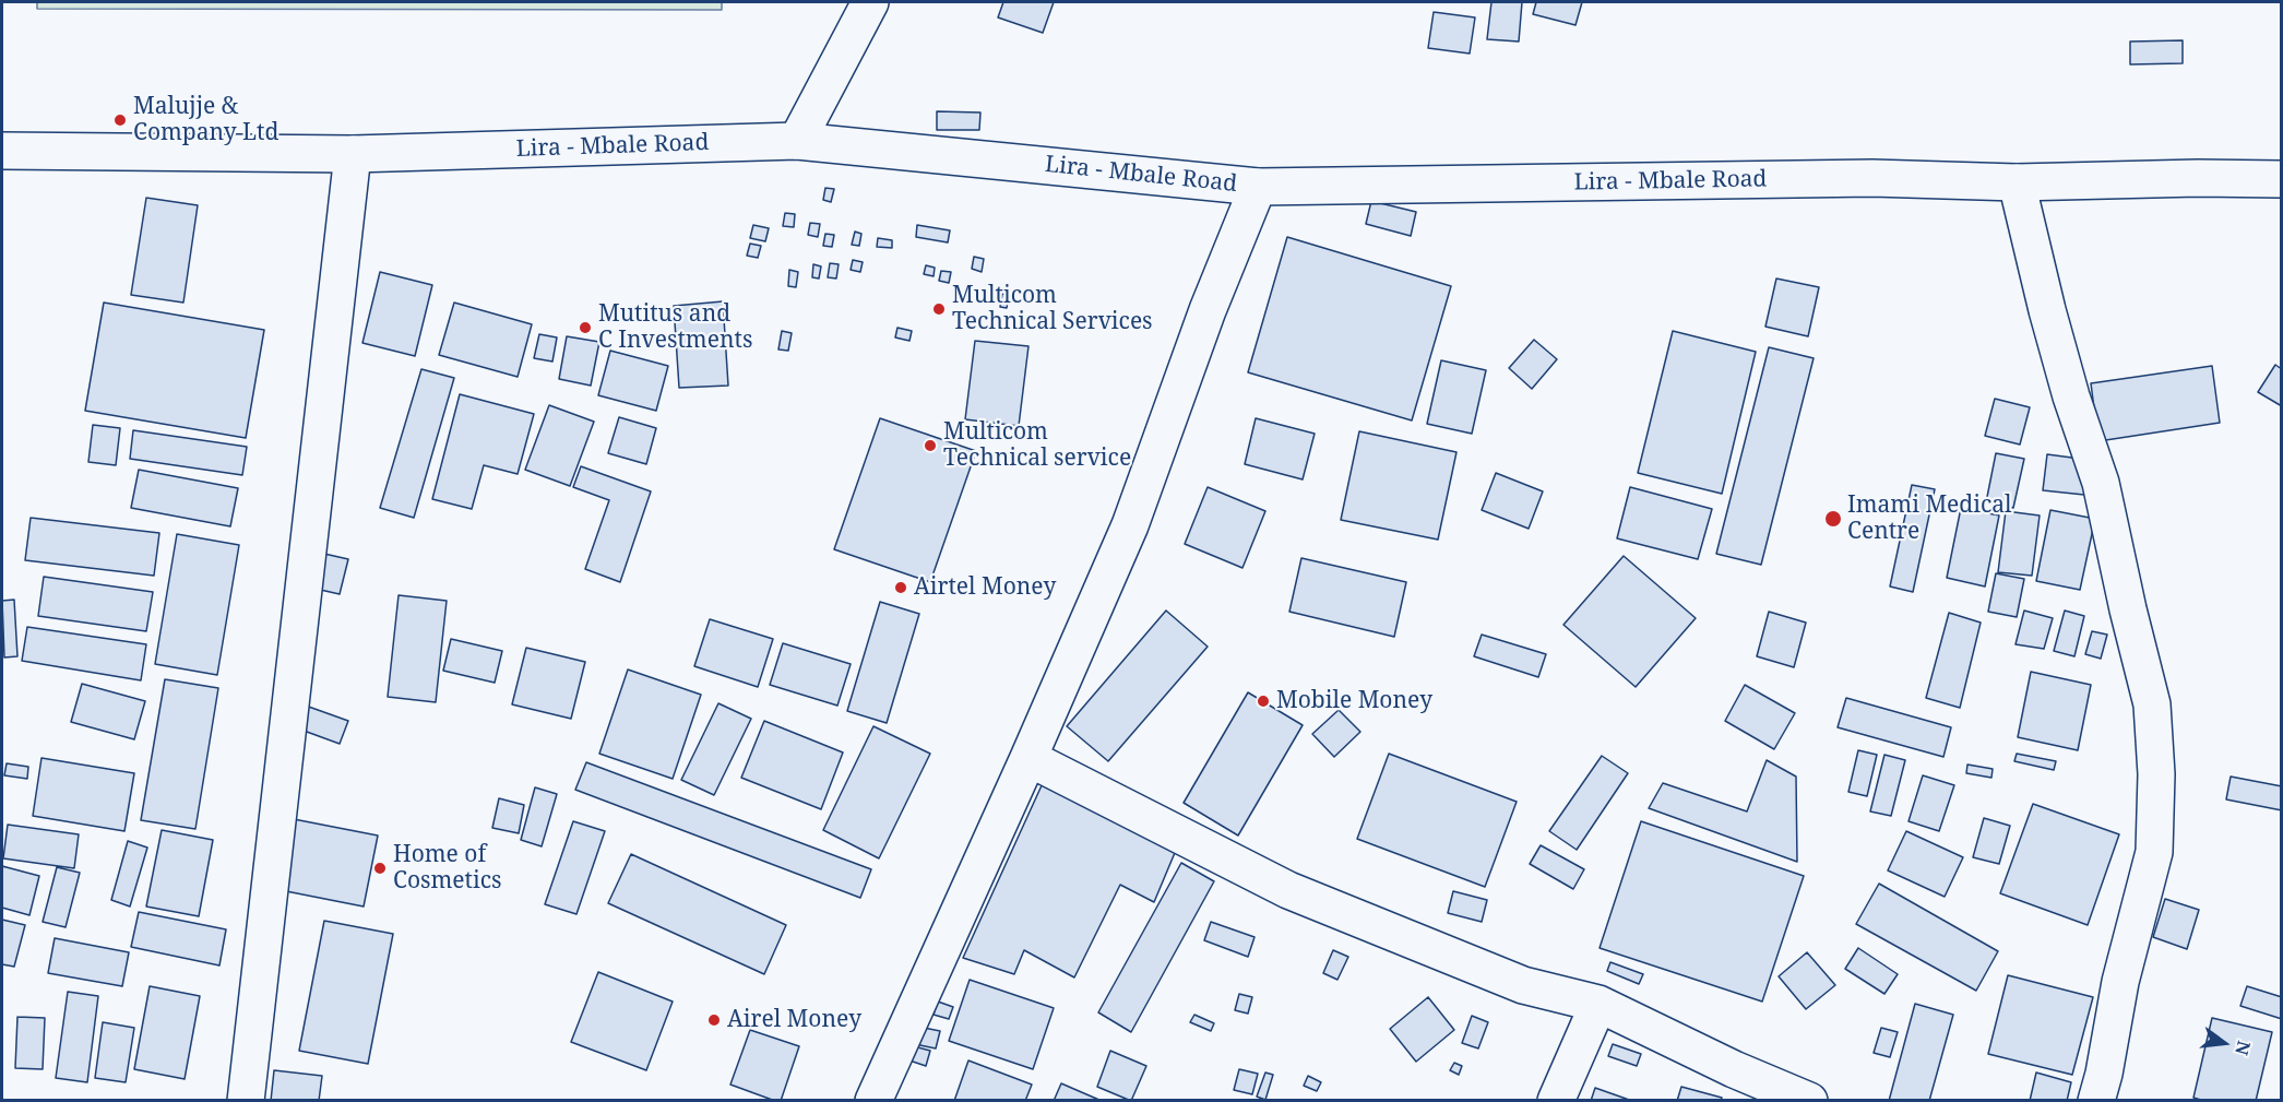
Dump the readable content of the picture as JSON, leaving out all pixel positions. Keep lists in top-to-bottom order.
{
  "streets": {
    "street": ["Lira - Mbale Road"]
  },
  "places": [
    "Malujje & Company Ltd",
    "Multicom Technical Services",
    "Mutitus and C Investments",
    "Multicom Technical service",
    "Imami Medical Centre",
    "Airtel Money",
    "Mobile Money",
    "Home of Cosmetics",
    "Airel Money"
  ],
  "north": "right"
}
